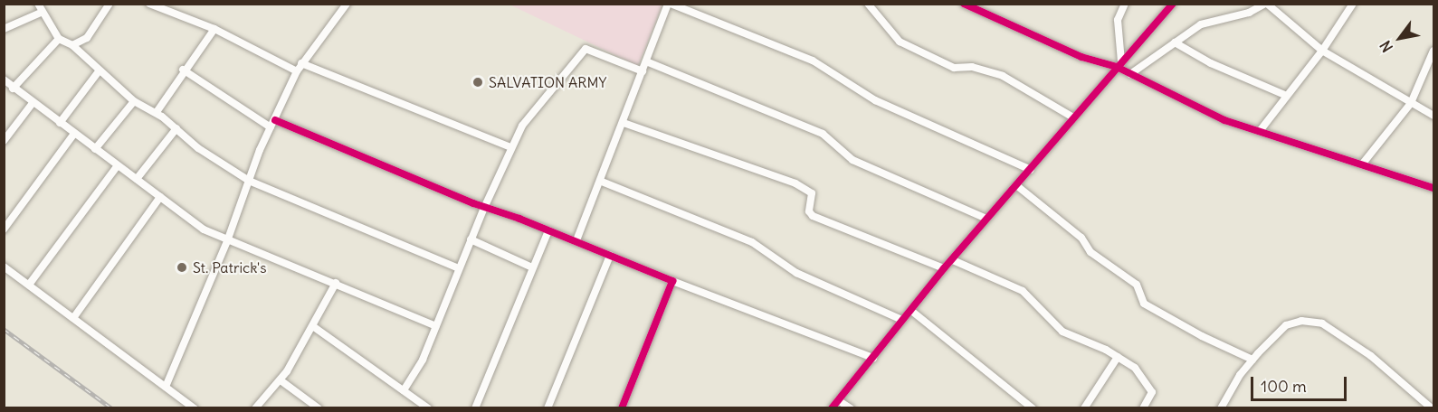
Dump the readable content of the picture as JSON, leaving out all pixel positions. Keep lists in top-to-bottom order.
{
  "places": ["SALVATION ARMY", "St. Patrick's"],
  "scale_bar": "100 m",
  "north": "bottom left"
}
